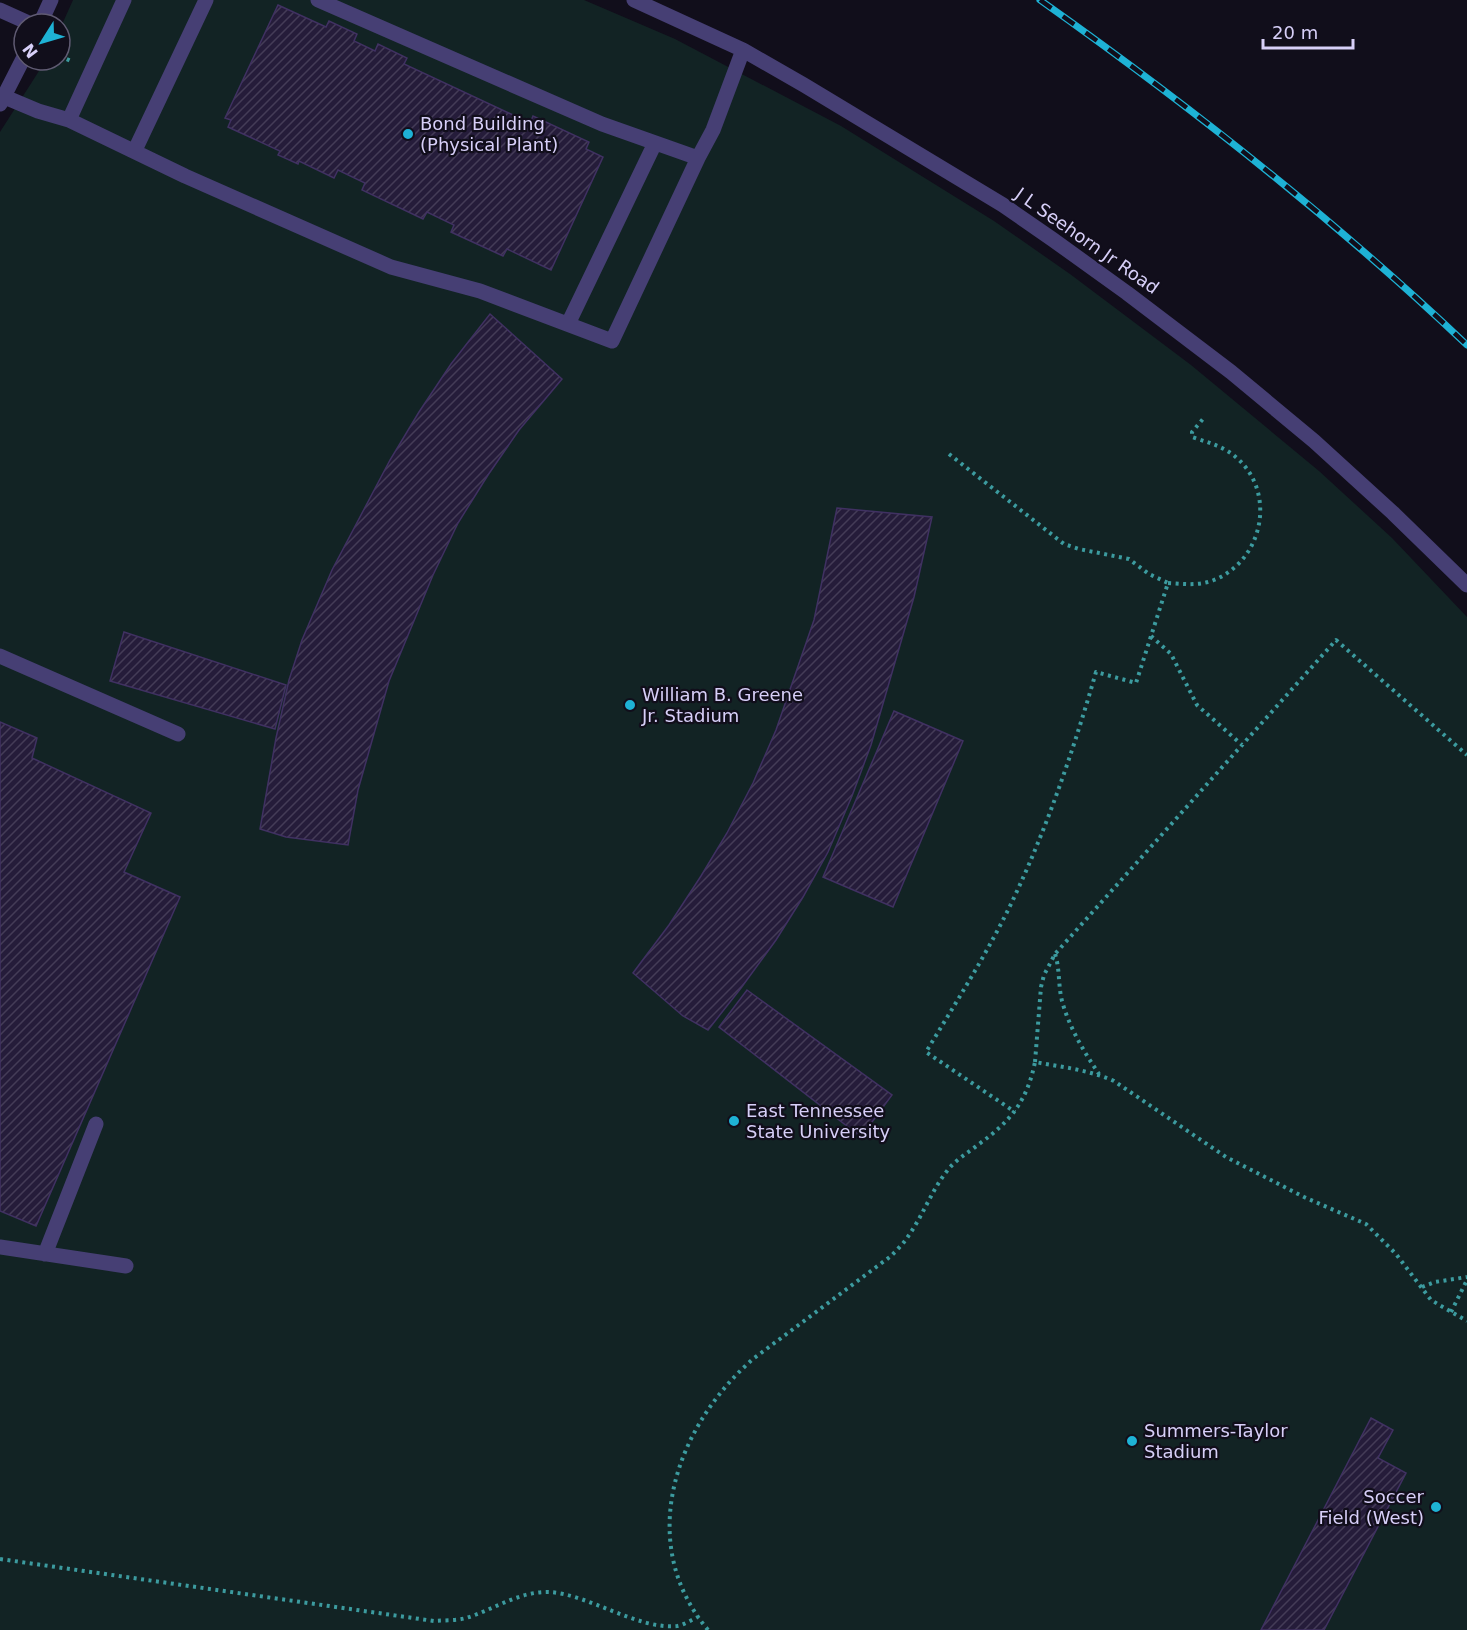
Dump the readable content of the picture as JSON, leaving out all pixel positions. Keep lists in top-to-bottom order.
{
  "streets": {
    "street": ["J L Seehorn Jr Road"]
  },
  "places": [
    "Bond Building (Physical Plant)",
    "William B. Greene Jr. Stadium",
    "East Tennessee State University",
    "Summers-Taylor Stadium",
    "Soccer Field (West)"
  ],
  "scale_bar": "20 m",
  "north": "bottom left"
}
